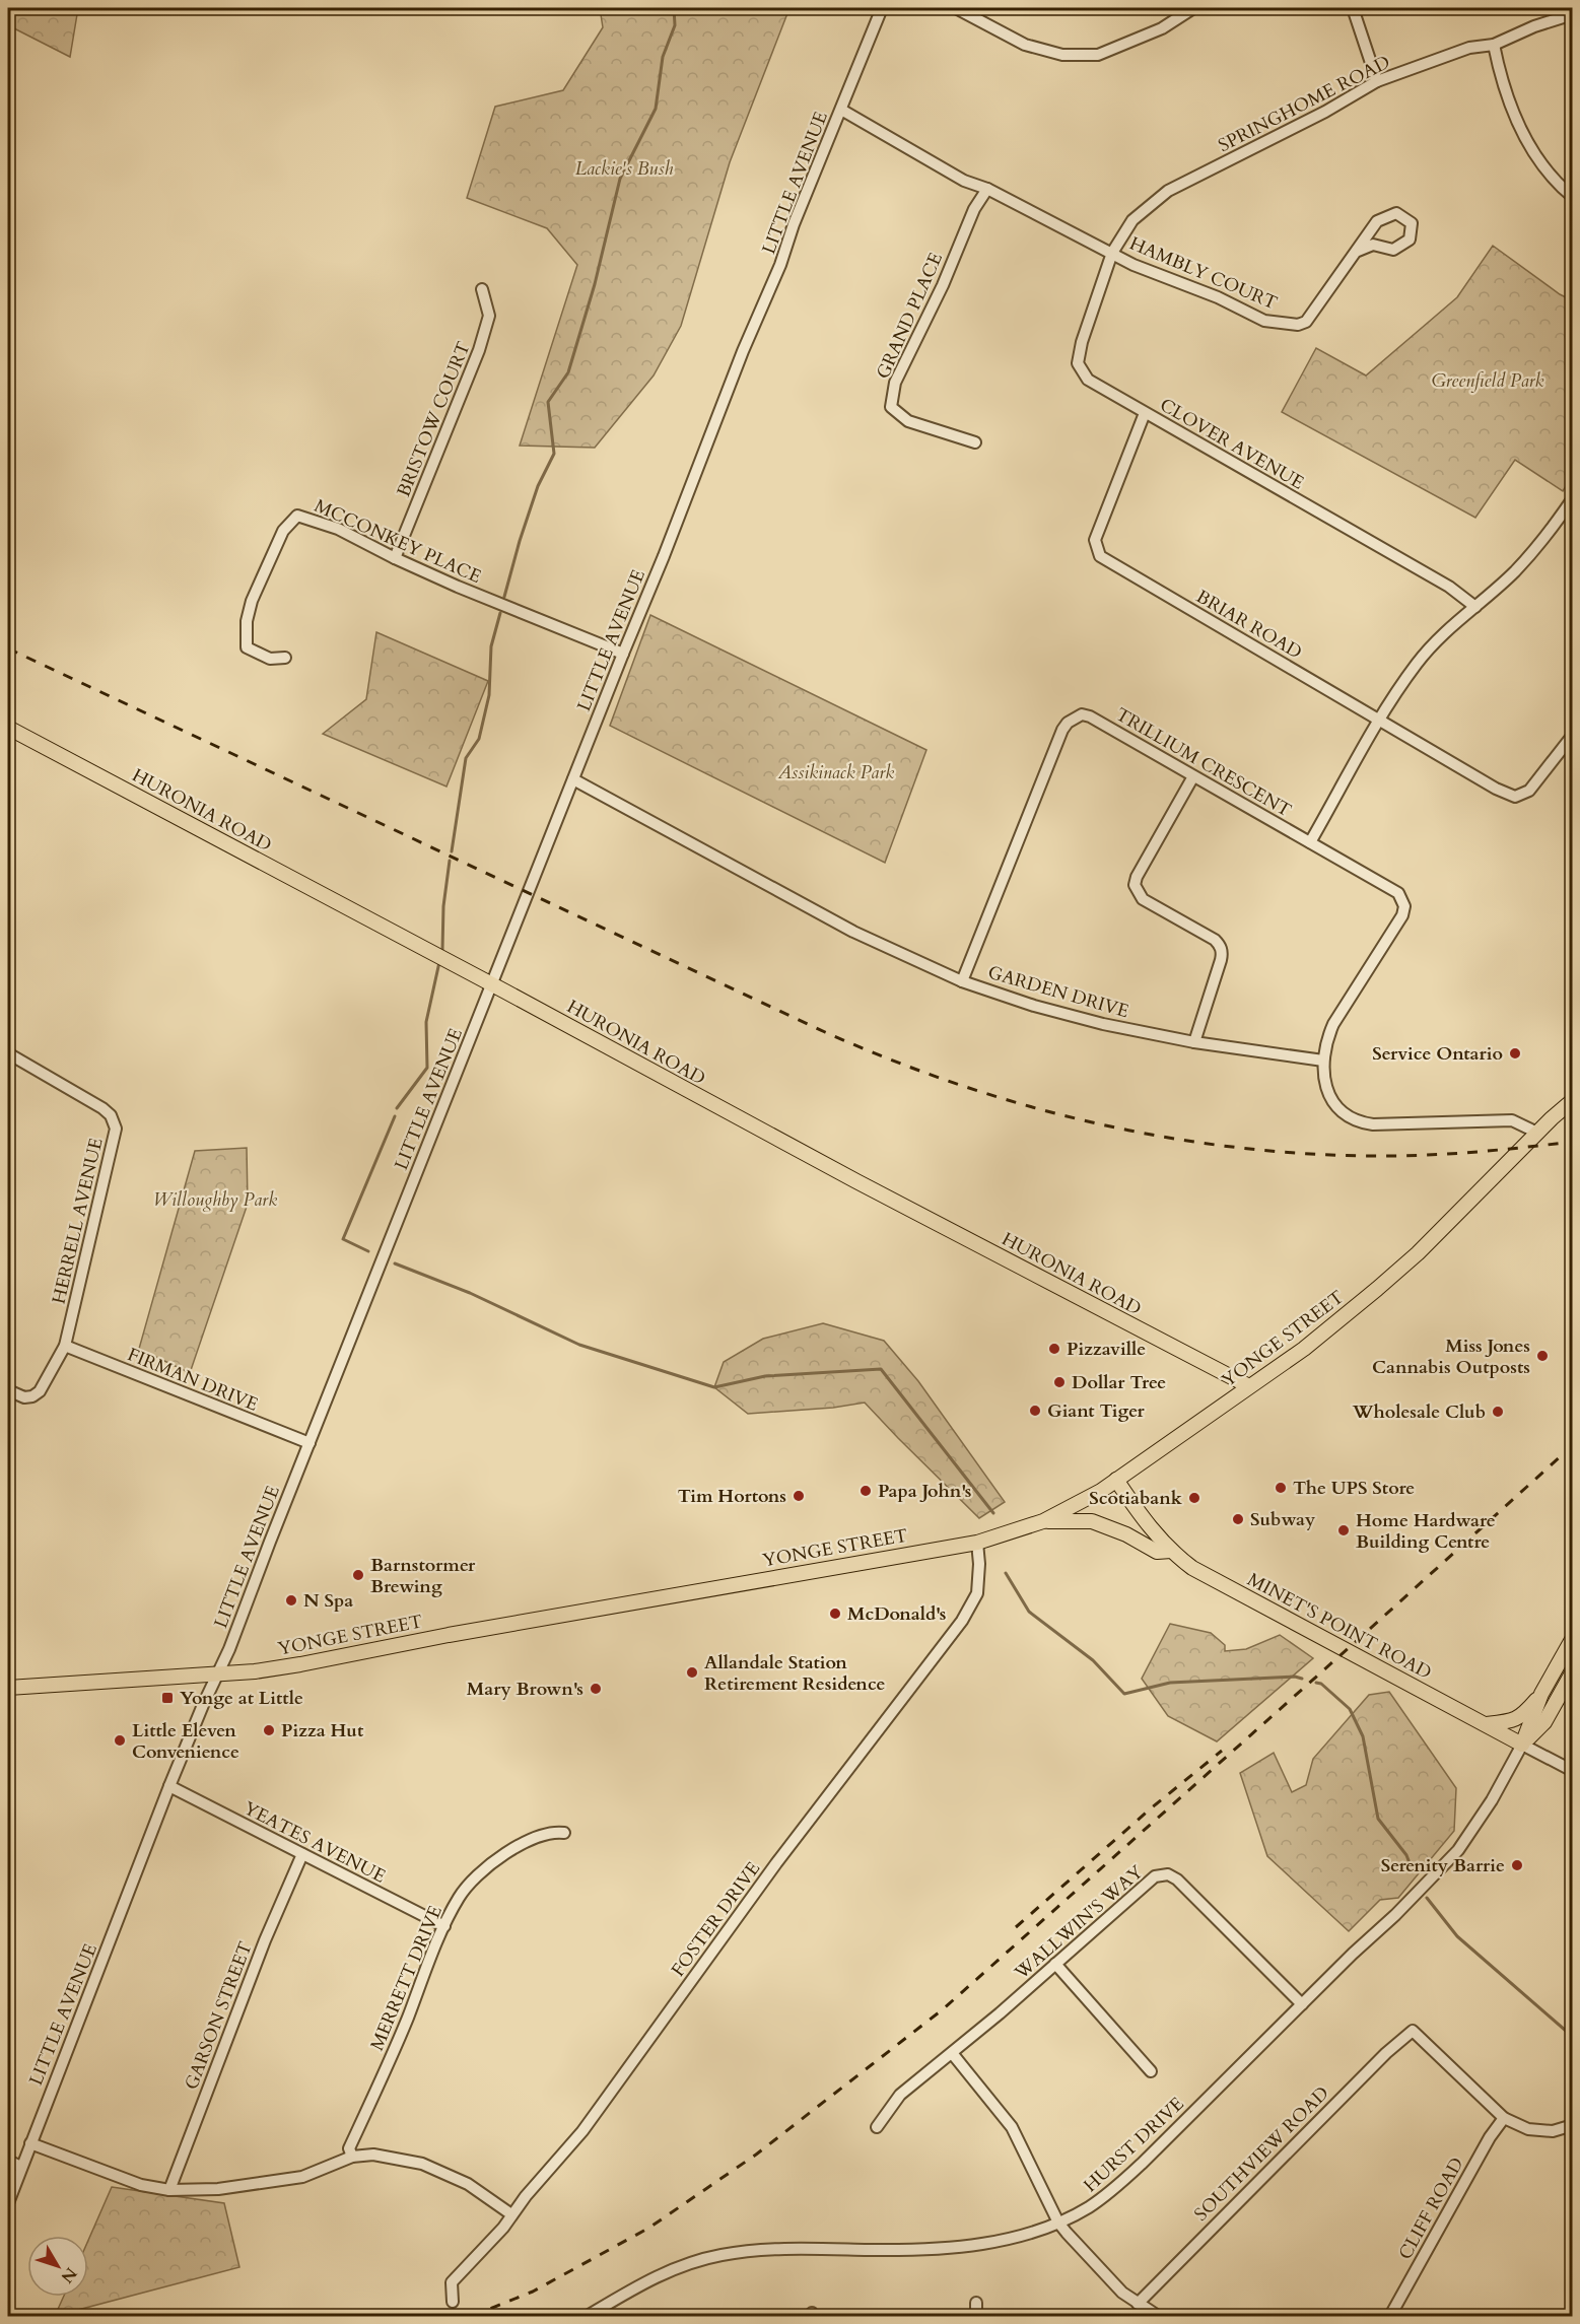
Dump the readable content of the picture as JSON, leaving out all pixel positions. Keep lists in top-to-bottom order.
{
  "streets": {
    "main road": ["HURONIA ROAD", "YONGE STREET", "MINET'S POINT ROAD"],
    "street": [
      "SPRINGHOME ROAD",
      "LITTLE AVENUE",
      "HAMBLY COURT",
      "GRAND PLACE",
      "BRISTOW COURT",
      "CLOVER AVENUE",
      "MCCONKEY PLACE",
      "BRIAR ROAD",
      "TRILLIUM CRESCENT",
      "GARDEN DRIVE",
      "HERRELL AVENUE",
      "FIRMAN DRIVE",
      "YEATES AVENUE",
      "FOSTER DRIVE",
      "WALLWIN'S WAY",
      "MERRETT DRIVE",
      "GARSON STREET",
      "HURST DRIVE",
      "SOUTHVIEW ROAD",
      "CLIFF ROAD"
    ]
  },
  "crossings": [
    ["SPRINGHOME ROAD", "HAMBLY COURT"],
    ["SPRINGHOME ROAD", "CLOVER AVENUE"],
    ["LITTLE AVENUE", "MCCONKEY PLACE"],
    ["LITTLE AVENUE", "HURONIA ROAD"],
    ["LITTLE AVENUE", "GARDEN DRIVE"],
    ["LITTLE AVENUE", "YONGE STREET"],
    ["LITTLE AVENUE", "FIRMAN DRIVE"],
    ["LITTLE AVENUE", "YEATES AVENUE"],
    ["HAMBLY COURT", "CLOVER AVENUE"],
    ["BRISTOW COURT", "MCCONKEY PLACE"],
    ["CLOVER AVENUE", "BRIAR ROAD"],
    ["TRILLIUM CRESCENT", "GARDEN DRIVE"],
    ["HURONIA ROAD", "YONGE STREET"],
    ["HERRELL AVENUE", "FIRMAN DRIVE"],
    ["YONGE STREET", "MINET'S POINT ROAD"],
    ["YONGE STREET", "FOSTER DRIVE"],
    ["MINET'S POINT ROAD", "HURST DRIVE"],
    ["YEATES AVENUE", "MERRETT DRIVE"],
    ["YEATES AVENUE", "GARSON STREET"],
    ["WALLWIN'S WAY", "HURST DRIVE"],
    ["SOUTHVIEW ROAD", "CLIFF ROAD"]
  ],
  "parks": [
    "Lackie's Bush",
    "Greenfield Park",
    "Assikinack Park",
    "Willoughby Park"
  ],
  "places": {
    "other": [
      "Service Ontario",
      "Pizzaville",
      "Miss Jones Cannabis Outposts",
      "Dollar Tree",
      "Giant Tiger",
      "Wholesale Club",
      "The UPS Store",
      "Papa John's",
      "Tim Hortons",
      "Scotiabank",
      "Subway",
      "Home Hardware Building Centre",
      "Barnstormer Brewing",
      "N Spa",
      "McDonald's",
      "Allandale Station Retirement Residence",
      "Mary Brown's",
      "Pizza Hut",
      "Little Eleven Convenience",
      "Serenity Barrie"
    ],
    "transit": ["Yonge at Little"]
  },
  "north": "bottom right"
}
